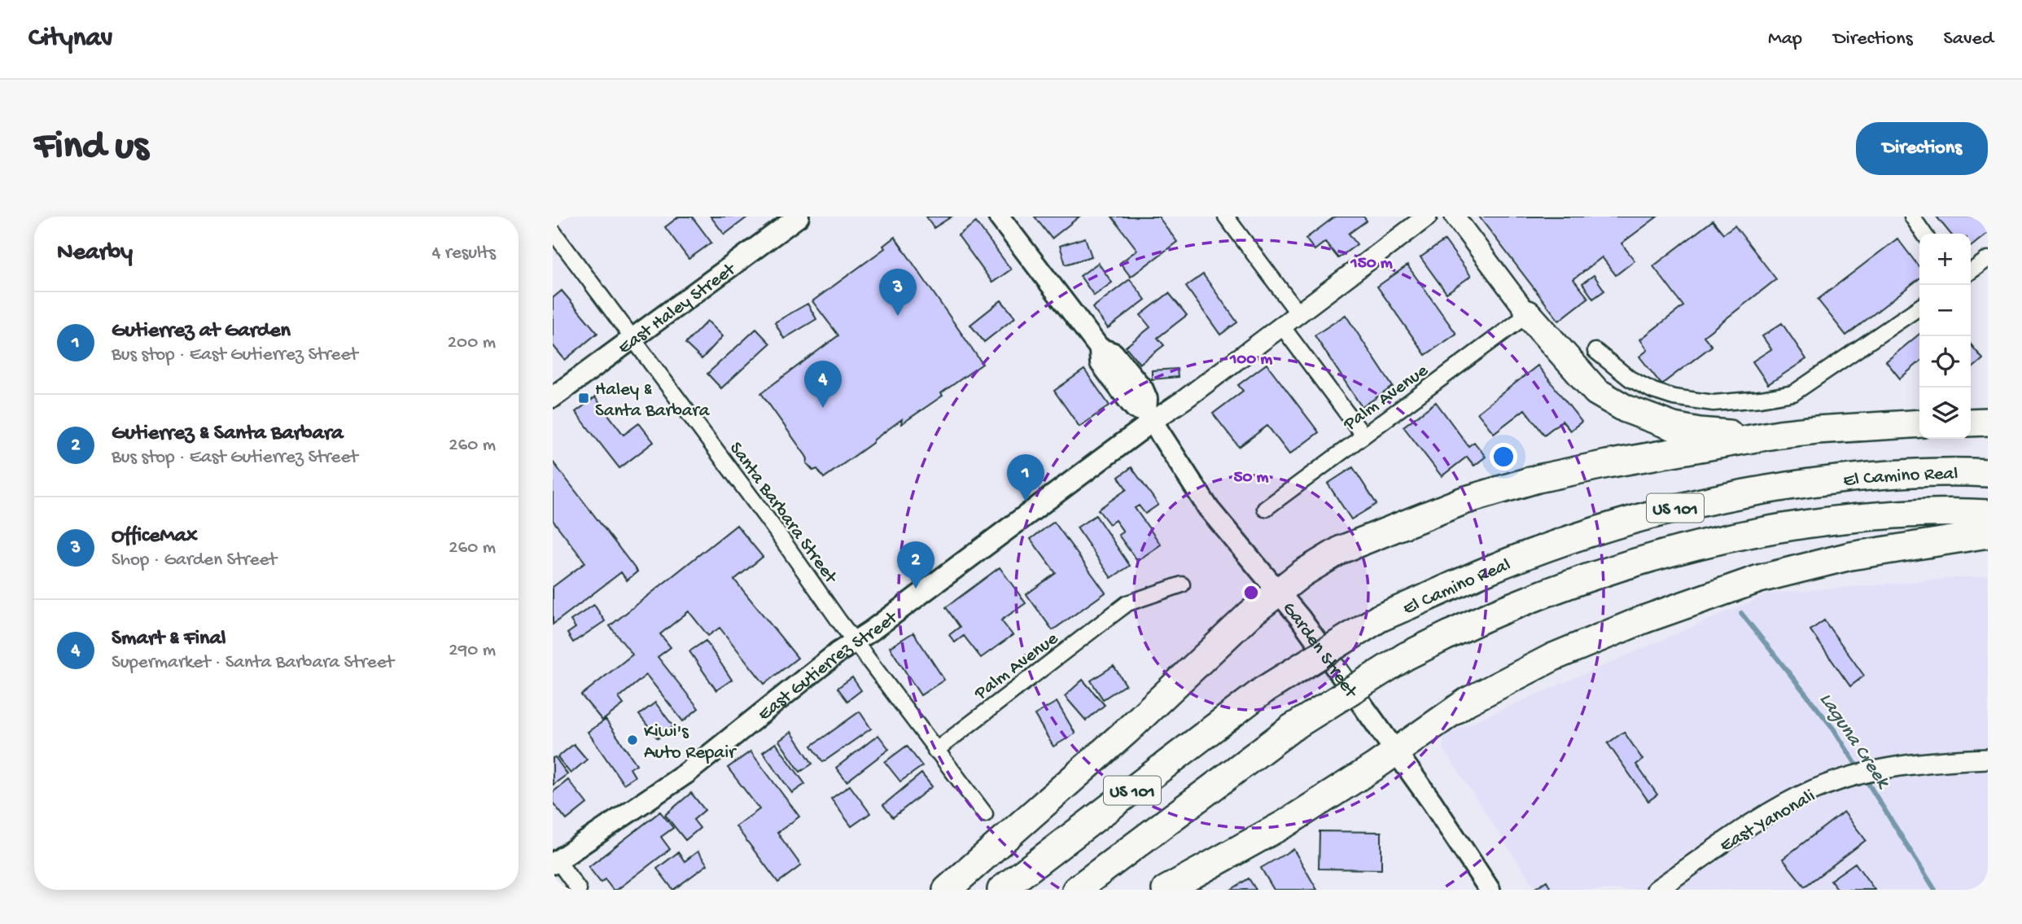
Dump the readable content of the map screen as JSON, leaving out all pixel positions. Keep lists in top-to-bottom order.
{
  "streets": {
    "highway": ["El Camino Real", "US 101"],
    "main road": ["East Haley Street", "Garden Street", "East Gutierrez Street"],
    "street": ["Palm Avenue", "Santa Barbara Street", "East Yanonali"]
  },
  "crossings": [
    ["East Haley Street", "Santa Barbara Street"],
    ["Palm Avenue", "Santa Barbara Street"],
    ["Santa Barbara Street", "East Gutierrez Street"],
    ["Garden Street", "East Gutierrez Street"]
  ],
  "water": ["Laguna Creek"],
  "places": {
    "transit": ["Haley & Santa Barbara"],
    "other": ["Kiwi's Auto Repair"]
  },
  "page": {
    "header": "Citynav",
    "nav": ["Map", "Directions", "Saved"],
    "buttons": "Directions",
    "title": "Find us",
    "heading": ["Nearby", "4 results"],
    "map_buttons": ["+", "−"],
    "pins": [
      "3",
      "4",
      "1",
      "2"
    ],
    "list": [
      {
        "mark": "1",
        "name": "Gutierrez at Garden",
        "note": "Bus stop · East Gutierrez Street",
        "value": "200 m"
      },
      {
        "mark": "2",
        "name": "Gutierrez & Santa Barbara",
        "note": "Bus stop · East Gutierrez Street",
        "value": "260 m"
      },
      {
        "mark": "3",
        "name": "OfficeMax",
        "note": "Shop · Garden Street",
        "value": "260 m"
      },
      {
        "mark": "4",
        "name": "Smart & Final",
        "note": "Supermarket · Santa Barbara Street",
        "value": "290 m"
      }
    ]
  },
  "rings": ["150 m", "100 m", "50 m"]
}
